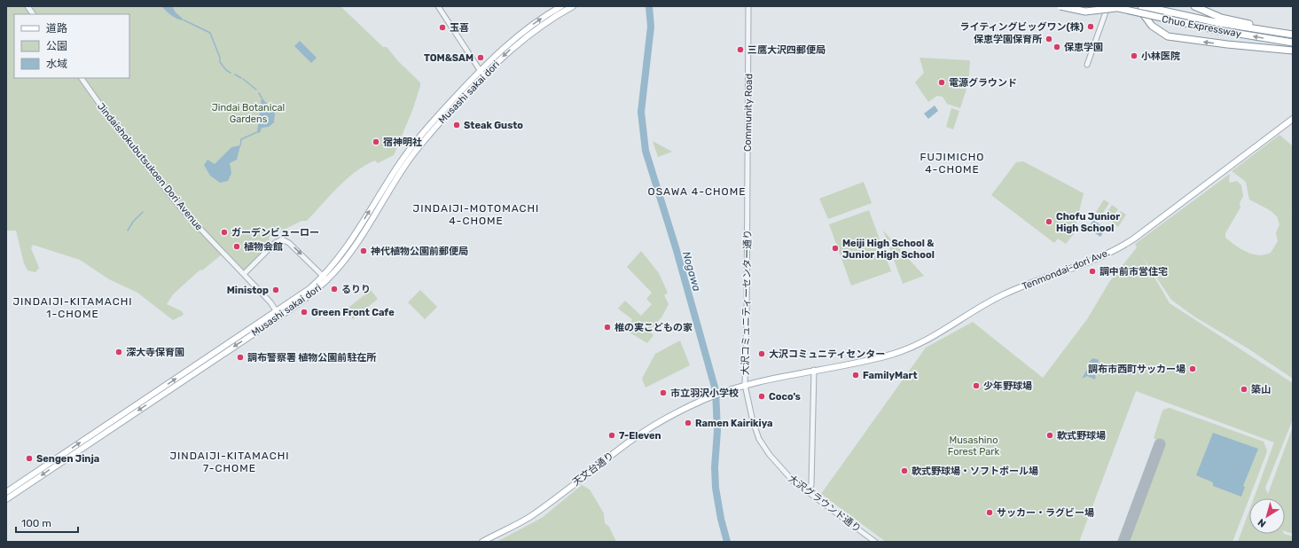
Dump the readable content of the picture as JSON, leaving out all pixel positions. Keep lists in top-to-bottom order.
{
  "streets": {
    "highway": ["Chuo Expressway"],
    "main road": ["Musashi sakai dori", "Tenmondai-dori Ave.", "天文台通り"],
    "street": [
      "Community Road",
      "Jindaishokubutsukoen Dori Avenue",
      "大沢コミュニティーセンター通り",
      "大沢グラウンド通り"
    ]
  },
  "crossings": [
    ["Musashi sakai dori", "Jindaishokubutsukoen Dori Avenue"],
    ["Community Road", "大沢コミュニティーセンター通り"],
    ["Tenmondai-dori Ave.", "大沢コミュニティーセンター通り"],
    ["Tenmondai-dori Ave.", "天文台通り"],
    ["Tenmondai-dori Ave.", "大沢グラウンド通り"],
    ["大沢コミュニティーセンター通り", "天文台通り"],
    ["大沢コミュニティーセンター通り", "大沢グラウンド通り"],
    ["天文台通り", "大沢グラウンド通り"]
  ],
  "districts": [
    "FUJIMICHO 4-CHOME",
    "OSAWA 4-CHOME",
    "JINDAIJI-MOTOMACHI 4-CHOME",
    "JINDAIJI-KITAMACHI 1-CHOME",
    "JINDAIJI-KITAMACHI 7-CHOME"
  ],
  "water": ["Nogawa"],
  "parks": ["Jindai Botanical Gardens", "Musashino Forest Park"],
  "places": [
    "ライティングビッグワン(株)",
    "玉喜",
    "保恵学園保育所",
    "保恵学園",
    "三鷹大沢四郵便局",
    "小林医院",
    "TOM&SAM",
    "電源グラウンド",
    "Steak Gusto",
    "宿神明社",
    "Chofu Junior High School",
    "ガーデンビューロー",
    "植物会館",
    "Meiji High School & Junior High School",
    "神代植物公園前郵便局",
    "調中前市営住宅",
    "るりり",
    "Ministop",
    "Green Front Cafe",
    "椎の実こどもの家",
    "深大寺保育園",
    "大沢コミュニティセンター",
    "調布警察署 植物公園前駐在所",
    "調布市西町サッカー場",
    "FamilyMart",
    "少年野球場",
    "築山",
    "市立羽沢小学校",
    "Coco's",
    "Ramen Kairikiya",
    "7-Eleven",
    "軟式野球場",
    "Sengen Jinja",
    "軟式野球場・ソフトボール場",
    "サッカー・ラグビー場"
  ],
  "legend": ["道路", "公園", "水域"],
  "scale_bar": "100 m",
  "north": "bottom left"
}
